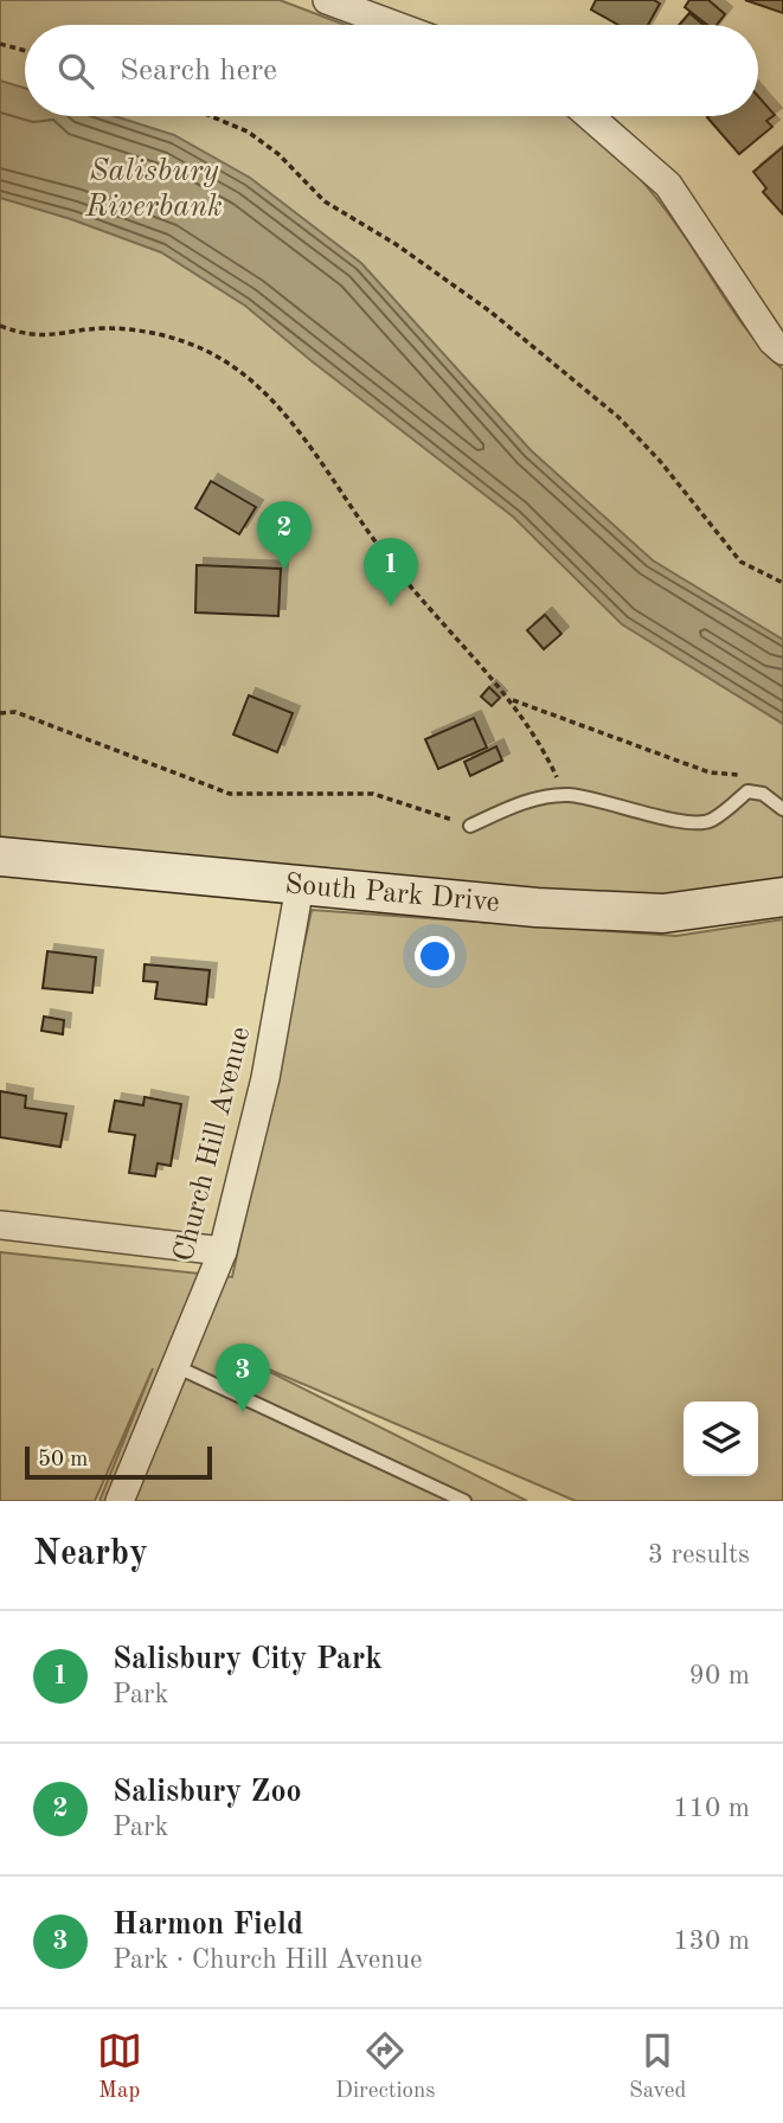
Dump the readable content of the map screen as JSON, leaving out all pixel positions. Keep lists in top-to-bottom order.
{
  "streets": {
    "street": ["South Park Drive", "Church Hill Avenue"]
  },
  "crossings": [
    ["South Park Drive", "Church Hill Avenue"]
  ],
  "water": ["Salisbury Riverbank"],
  "scale_bar": "50 m",
  "page": {
    "search": "Search here",
    "pins": ["2", "1", "3"],
    "scale": "50 m",
    "heading": ["Nearby", "3 results"],
    "list": [
      {
        "mark": "1",
        "name": "Salisbury City Park",
        "note": "Park",
        "value": "90 m"
      },
      {
        "mark": "2",
        "name": "Salisbury Zoo",
        "note": "Park",
        "value": "110 m"
      },
      {
        "mark": "3",
        "name": "Harmon Field",
        "note": "Park · Church Hill Avenue",
        "value": "130 m"
      }
    ],
    "nav": ["Map", "Directions", "Saved"]
  }
}
